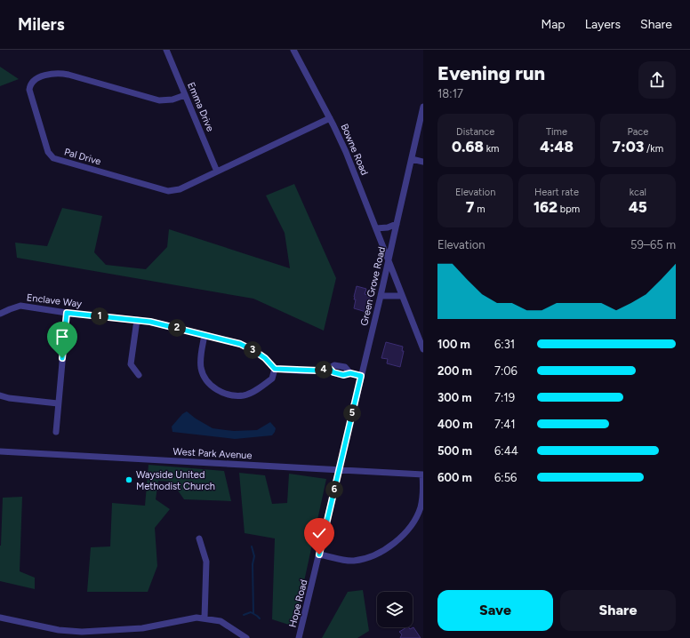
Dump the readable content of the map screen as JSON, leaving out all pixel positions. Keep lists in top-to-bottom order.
{
  "streets": {
    "street": [
      "Emma Drive",
      "Bowne Road",
      "Pal Drive",
      "Green Grove Road",
      "Enclave Way",
      "West Park Avenue",
      "Hope Road"
    ]
  },
  "crossings": [
    ["Emma Drive", "Pal Drive"],
    ["Bowne Road", "Pal Drive"],
    ["Bowne Road", "Green Grove Road"],
    ["Green Grove Road", "West Park Avenue"],
    ["Green Grove Road", "Hope Road"],
    ["West Park Avenue", "Hope Road"]
  ],
  "places": ["Wayside United Methodist Church"],
  "page": {
    "header": "Milers",
    "nav": ["Map", "Layers", "Share"],
    "heading": ["Evening run", "18:17"],
    "stats": [
      ["Distance", "0.68 km"],
      ["Time", "4:48"],
      ["Pace", "7:03 /km"],
      ["Elevation", "7 m"],
      ["Heart rate", "162 bpm"],
      ["kcal", "45"]
    ],
    "chart": ["Elevation", "59–65 m"],
    "pins": [
      "1",
      "2",
      "3",
      "4",
      "5",
      "6"
    ],
    "list": [
      {
        "name": "100 m",
        "note": "6:31"
      },
      {
        "name": "200 m",
        "note": "7:06"
      },
      {
        "name": "300 m",
        "note": "7:19"
      },
      {
        "name": "400 m",
        "note": "7:41"
      },
      {
        "name": "500 m",
        "note": "6:44"
      },
      {
        "name": "600 m",
        "note": "6:56"
      }
    ],
    "buttons": ["Save", "Share"]
  }
}
